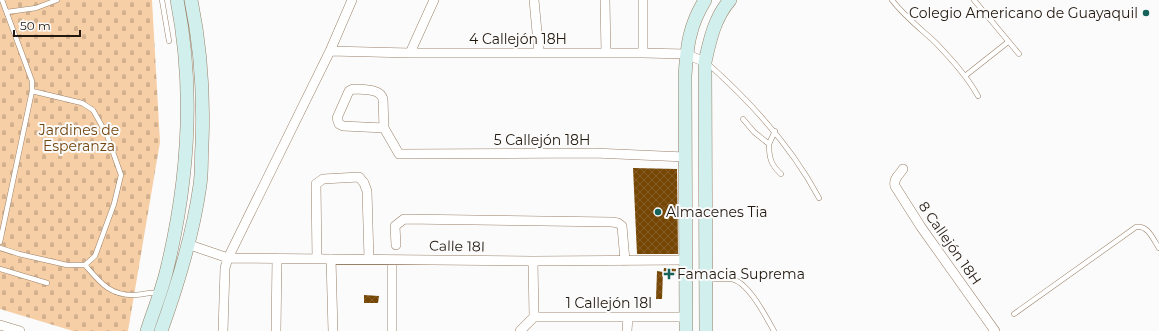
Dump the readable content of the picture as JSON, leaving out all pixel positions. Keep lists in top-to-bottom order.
{
  "streets": {
    "street": [
      "4 Callejón 18H",
      "5 Callejón 18H",
      "8 Callejón 18H",
      "Calle 18I",
      "1 Callejón 18I"
    ]
  },
  "parks": ["Jardines de Esperanza"],
  "places": {
    "other": ["Colegio Americano de Guayaquil", "Almacenes Tia"],
    "health": ["Famacia Suprema"]
  },
  "scale_bar": "50 m"
}
